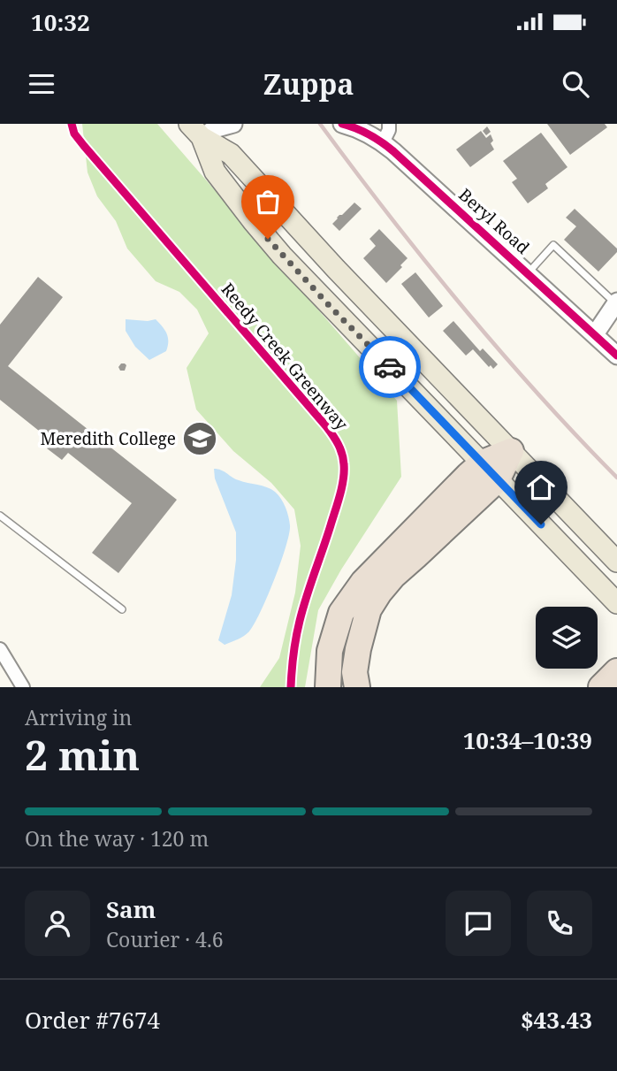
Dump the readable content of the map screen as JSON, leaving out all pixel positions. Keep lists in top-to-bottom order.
{
  "streets": {
    "street": ["Beryl Road"],
    "cycle path": ["Reedy Creek Greenway"]
  },
  "places": {
    "school or university": ["Meredith College"]
  },
  "page": {
    "status": "10:32",
    "header": "Zuppa",
    "heading": ["2 min", "Arriving in", "10:34–10:39"],
    "panel": [
      "Sam",
      "Courier · 4.6",
      "Order #7674",
      "$43.43"
    ],
    "bar": "On the way · 120 m"
  }
}
